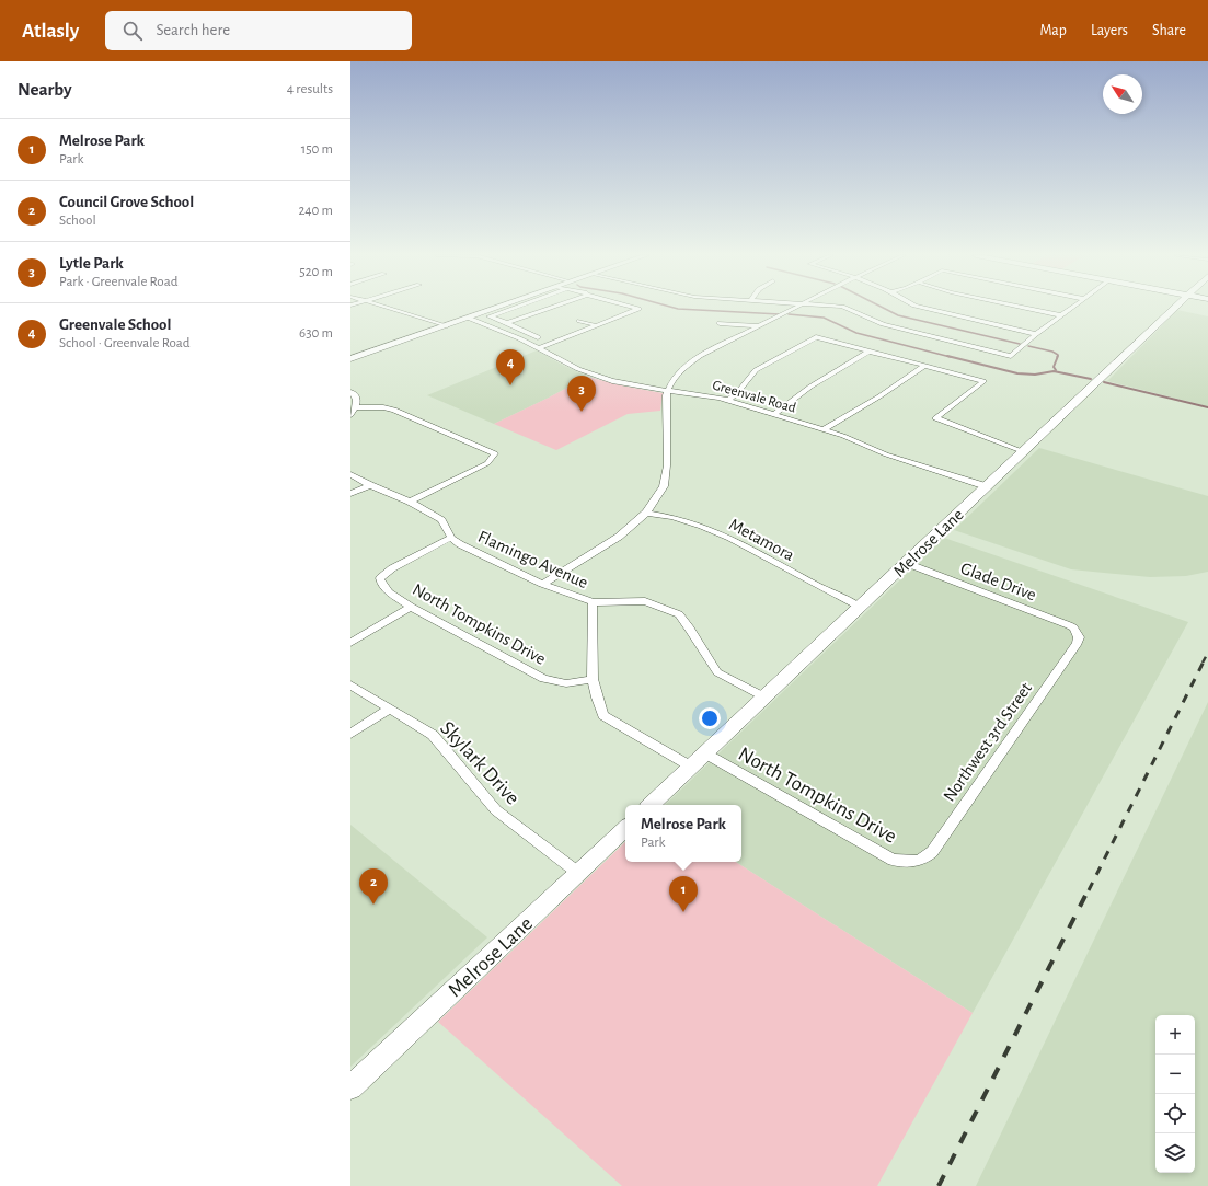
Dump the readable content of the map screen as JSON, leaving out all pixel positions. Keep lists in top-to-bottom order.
{
  "streets": {
    "street": [
      "Greenvale Road",
      "Metamora",
      "Melrose Lane",
      "Flamingo Avenue",
      "Glade Drive",
      "North Tompkins Drive",
      "Northwest 3rd Street",
      "Skylark Drive"
    ]
  },
  "crossings": [
    ["Greenvale Road", "Melrose Lane"],
    ["Metamora", "Melrose Lane"],
    ["Melrose Lane", "Flamingo Avenue"],
    ["Melrose Lane", "Glade Drive"],
    ["Melrose Lane", "North Tompkins Drive"],
    ["Melrose Lane", "Skylark Drive"],
    ["Flamingo Avenue", "North Tompkins Drive"],
    ["Glade Drive", "Northwest 3rd Street"],
    ["North Tompkins Drive", "Northwest 3rd Street"]
  ],
  "north": "top left",
  "page": {
    "header": "Atlasly",
    "search": "Search here",
    "nav": ["Map", "Layers", "Share"],
    "heading": ["Nearby", "4 results"],
    "list": [
      {
        "mark": "1",
        "name": "Melrose Park",
        "note": "Park",
        "value": "150 m"
      },
      {
        "mark": "2",
        "name": "Council Grove School",
        "note": "School",
        "value": "240 m"
      },
      {
        "mark": "3",
        "name": "Lytle Park",
        "note": "Park · Greenvale Road",
        "value": "520 m"
      },
      {
        "mark": "4",
        "name": "Greenvale School",
        "note": "School · Greenvale Road",
        "value": "630 m"
      }
    ],
    "pins": [
      "4",
      "3",
      "2",
      "1"
    ],
    "popup": ["Melrose Park", "Park"],
    "map_buttons": ["+", "−"]
  }
}
